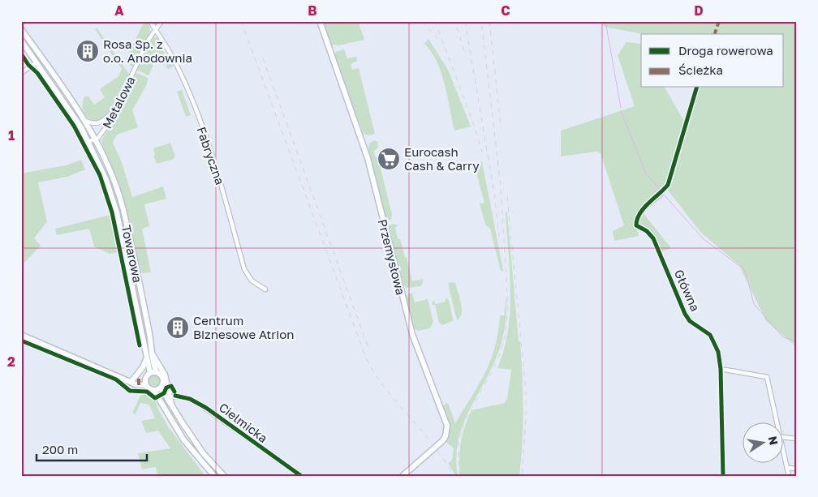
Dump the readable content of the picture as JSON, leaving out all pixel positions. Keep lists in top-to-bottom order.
{
  "streets": {
    "street": [
      "Metalowa",
      "Fabryczna",
      "Towarowa",
      "Przemysłowa",
      "Główna",
      "Cielmicka"
    ]
  },
  "crossings": [
    ["Metalowa", "Fabryczna"],
    ["Metalowa", "Towarowa"]
  ],
  "places": {
    "building": ["Rosa Sp. z o.o. Anodownia", "Centrum Biznesowe Atrion"],
    "supermarket": ["Eurocash Cash & Carry"]
  },
  "legend": ["Droga rowerowa", "Ścieżka"],
  "scale_bar": "200 m",
  "north": "right",
  "grid": {
    "columns": [
      "A",
      "B",
      "C",
      "D"
    ],
    "rows": ["1", "2"]
  }
}
